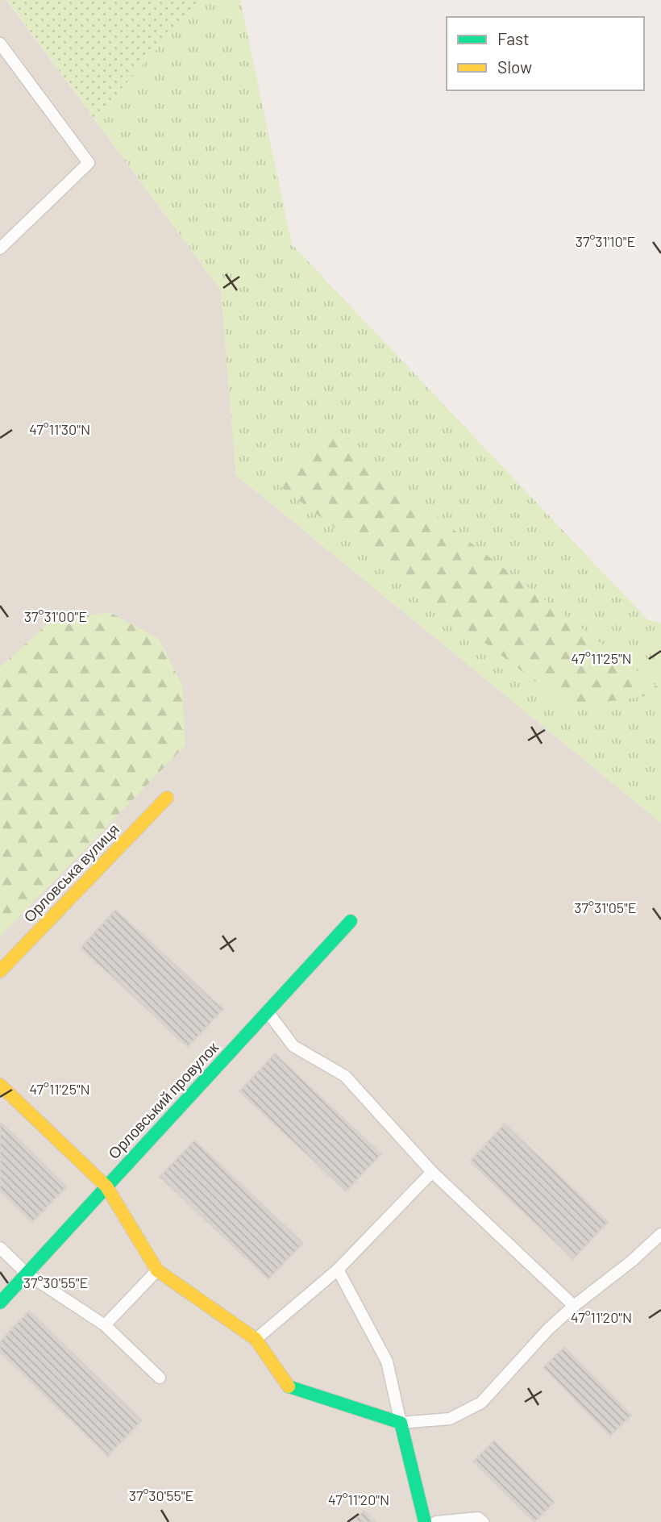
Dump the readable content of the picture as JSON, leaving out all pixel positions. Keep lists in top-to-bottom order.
{
  "streets": {
    "street": ["Орловська вулиця", "Орловський провулок"]
  },
  "legend": ["Fast", "Slow"],
  "coordinates": [
    "37°31'10\"E",
    "47°11'30\"N",
    "37°31'00\"E",
    "47°11'25\"N",
    "37°31'05\"E",
    "37°30'55\"E",
    "47°11'20\"N"
  ]
}
